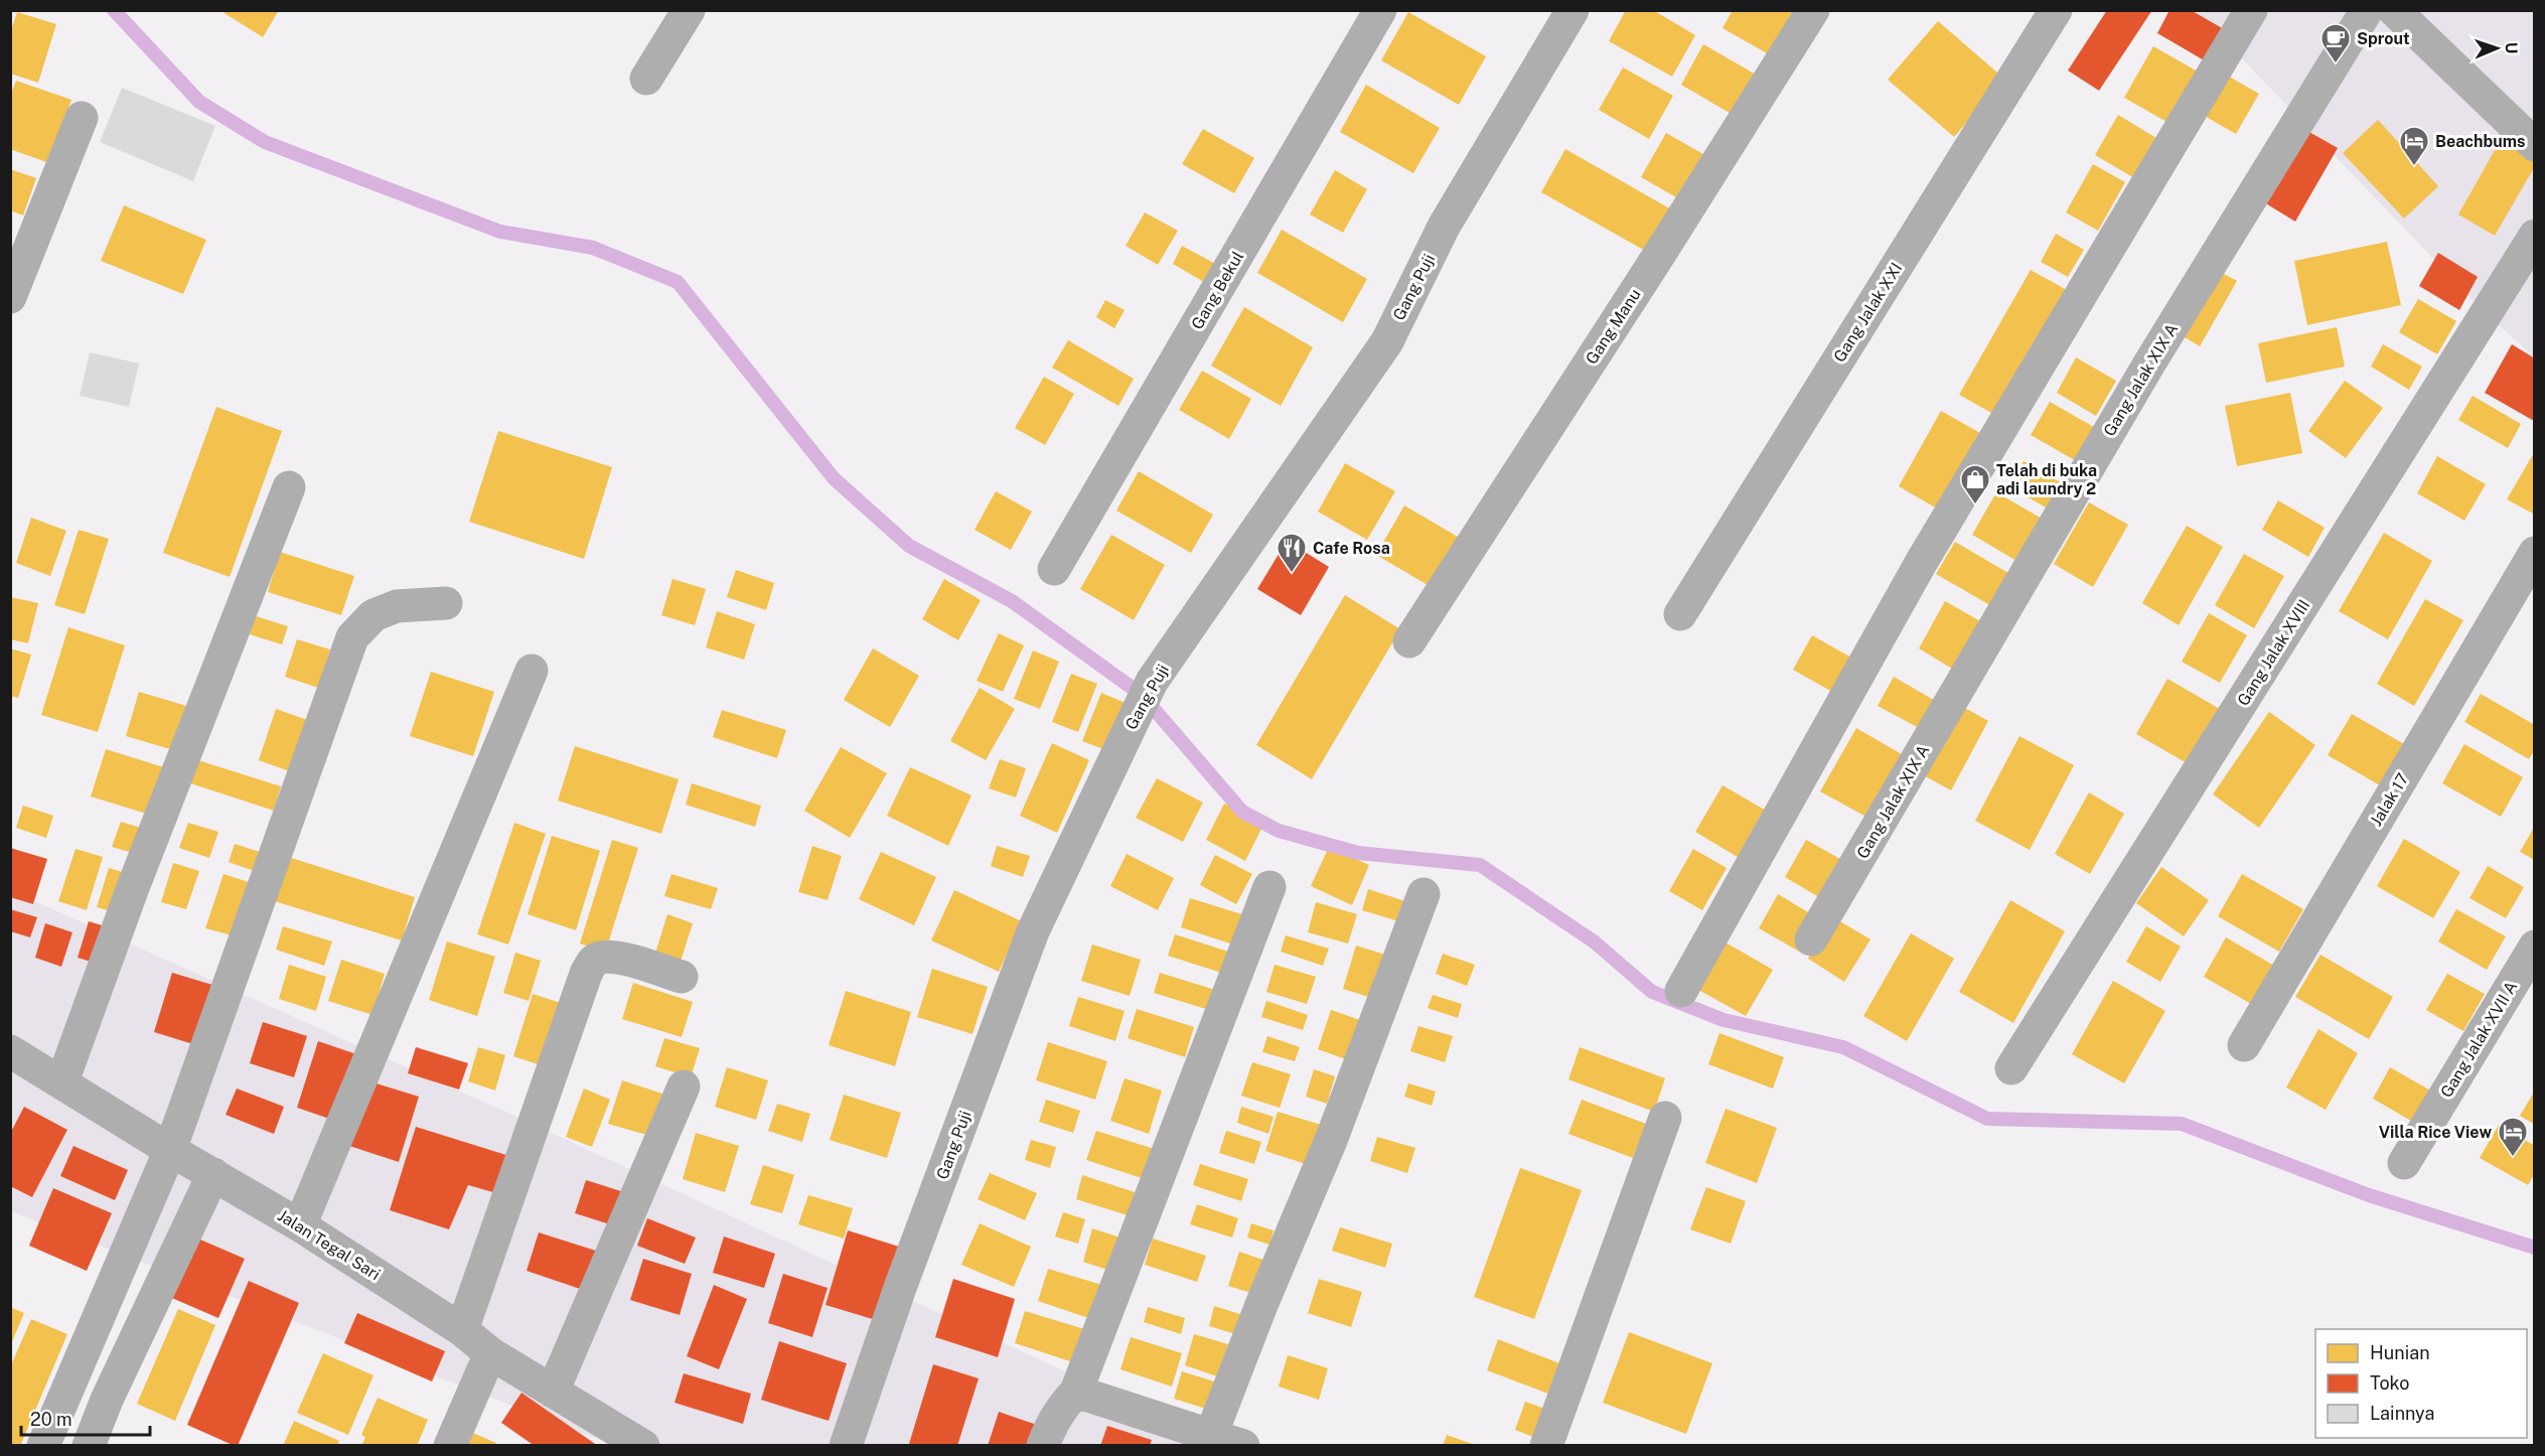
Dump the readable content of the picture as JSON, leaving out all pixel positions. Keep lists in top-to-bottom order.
{
  "streets": {
    "street": [
      "Gang Puji",
      "Gang Bekul",
      "Gang Jalak XXI",
      "Gang Manu",
      "Gang Jalak XIX A",
      "Gang Jalak XVIII",
      "Jalak 17",
      "Gang Jalak XVII A",
      "Jalan Tegal Sari"
    ]
  },
  "places": {
    "cafe": ["Sprout"],
    "hotel": ["Beachbums", "Villa Rice View"],
    "shop": ["Telah di buka adi laundry 2"],
    "restaurant": ["Cafe Rosa"]
  },
  "legend": ["Hunian", "Toko", "Lainnya"],
  "scale_bar": "20 m",
  "north": "right"
}
